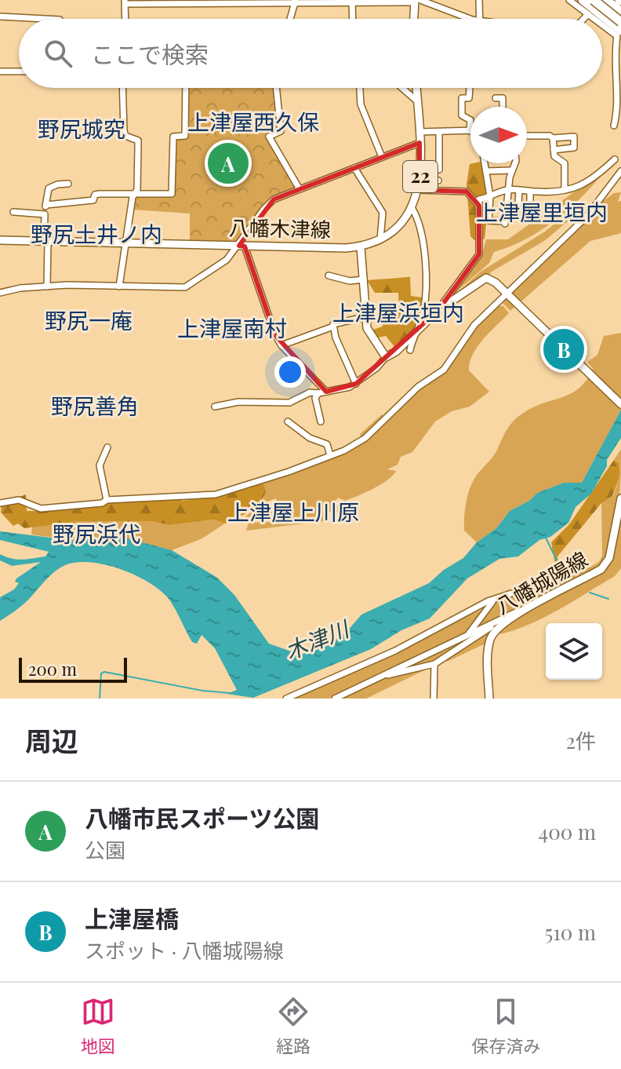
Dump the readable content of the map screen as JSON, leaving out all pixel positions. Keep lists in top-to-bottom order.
{
  "streets": {
    "main road": ["22", "八幡木津線", "八幡城陽線"]
  },
  "districts": [
    "上津屋西久保",
    "野尻城究",
    "上津屋里垣内",
    "野尻土井ノ内",
    "上津屋浜垣内",
    "野尻一庵",
    "上津屋南村",
    "野尻善角",
    "上津屋上川原",
    "野尻浜代"
  ],
  "water": ["木津川"],
  "scale_bar": "200 m",
  "north": "right",
  "page": {
    "search": "ここで検索",
    "pins": ["A", "B"],
    "scale": "200 m",
    "heading": ["周辺", "2件"],
    "list": [
      {
        "mark": "A",
        "name": "八幡市民スポーツ公園",
        "note": "公園",
        "value": "400 m"
      },
      {
        "mark": "B",
        "name": "上津屋橋",
        "note": "スポット · 八幡城陽線",
        "value": "510 m"
      }
    ],
    "nav": ["地図", "経路", "保存済み"]
  }
}
